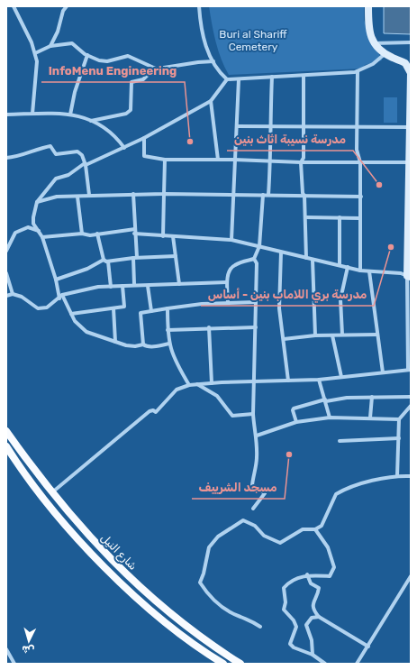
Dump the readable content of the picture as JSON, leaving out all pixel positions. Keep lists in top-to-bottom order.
{
  "streets": {
    "main road": ["شارع النيل"]
  },
  "parks": ["Buri al Shariff Cemetery"],
  "places": [
    "InfoMenu Engineering",
    "مدرسة نسيبة اثاث بنين",
    "مدرسة بري اللاماب بنين - أساس",
    "مسجد الشرييف"
  ],
  "north": "bottom"
}
